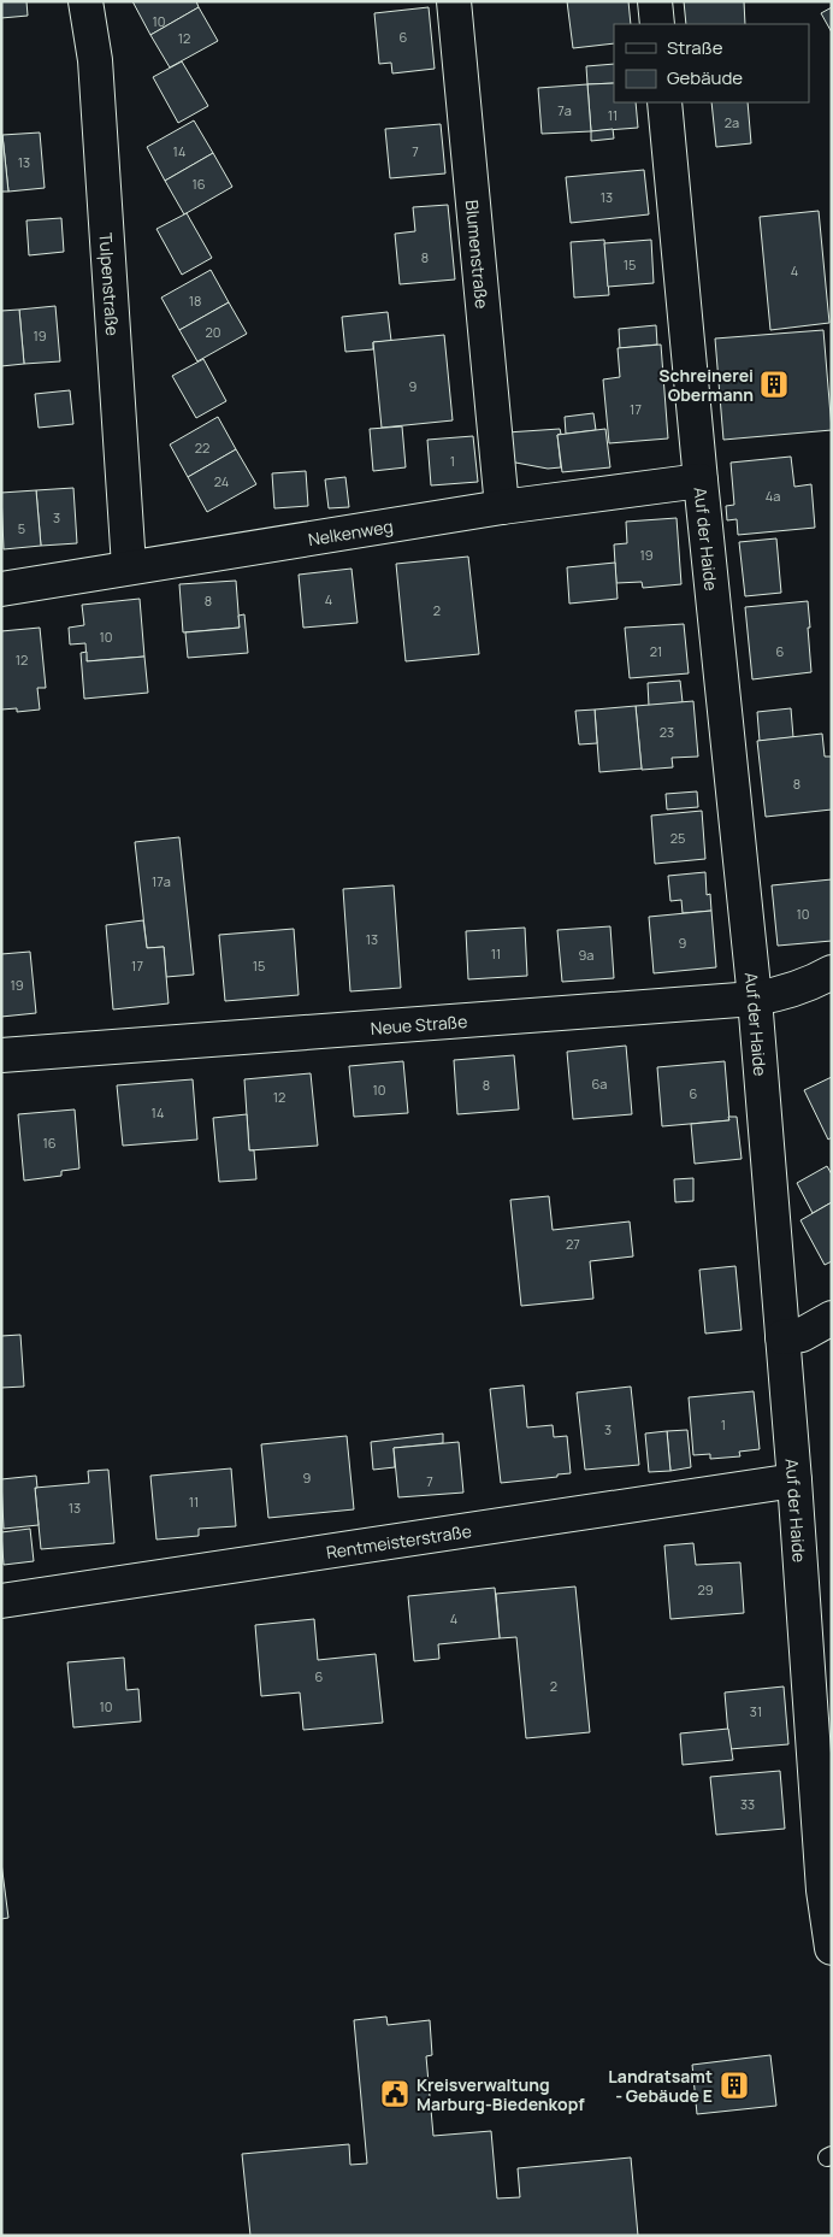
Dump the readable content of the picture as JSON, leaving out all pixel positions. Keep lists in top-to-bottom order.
{
  "streets": {
    "street": [
      "Blumenstraße",
      "Tulpenstraße",
      "Nelkenweg",
      "Auf der Haide",
      "Neue Straße",
      "Rentmeisterstraße"
    ]
  },
  "crossings": [
    ["Blumenstraße", "Nelkenweg"],
    ["Tulpenstraße", "Nelkenweg"],
    ["Nelkenweg", "Auf der Haide"],
    ["Auf der Haide", "Neue Straße"],
    ["Auf der Haide", "Rentmeisterstraße"]
  ],
  "places": {
    "building": ["Schreinerei Obermann", "Landratsamt - Gebäude E"],
    "public building": ["Kreisverwaltung Marburg-Biedenkopf"]
  },
  "house_numbers": [
    "10",
    "6",
    "12",
    "7a",
    "11",
    "2a",
    "14",
    "7",
    "13",
    "16",
    "13",
    "8",
    "15",
    "4",
    "18",
    "20",
    "19",
    "9",
    "17",
    "22",
    "1",
    "24",
    "4a",
    "3",
    "5",
    "19",
    "4",
    "8",
    "2",
    "10",
    "21",
    "6",
    "12",
    "23",
    "8",
    "25",
    "17a",
    "10",
    "13",
    "9",
    "11",
    "9a",
    "17",
    "15",
    "19",
    "6a",
    "8",
    "10",
    "6",
    "12",
    "14",
    "16",
    "27",
    "1",
    "3",
    "9",
    "7",
    "11",
    "13",
    "29",
    "4",
    "6",
    "2",
    "10",
    "31",
    "33"
  ],
  "legend": ["Straße", "Gebäude"]
}
